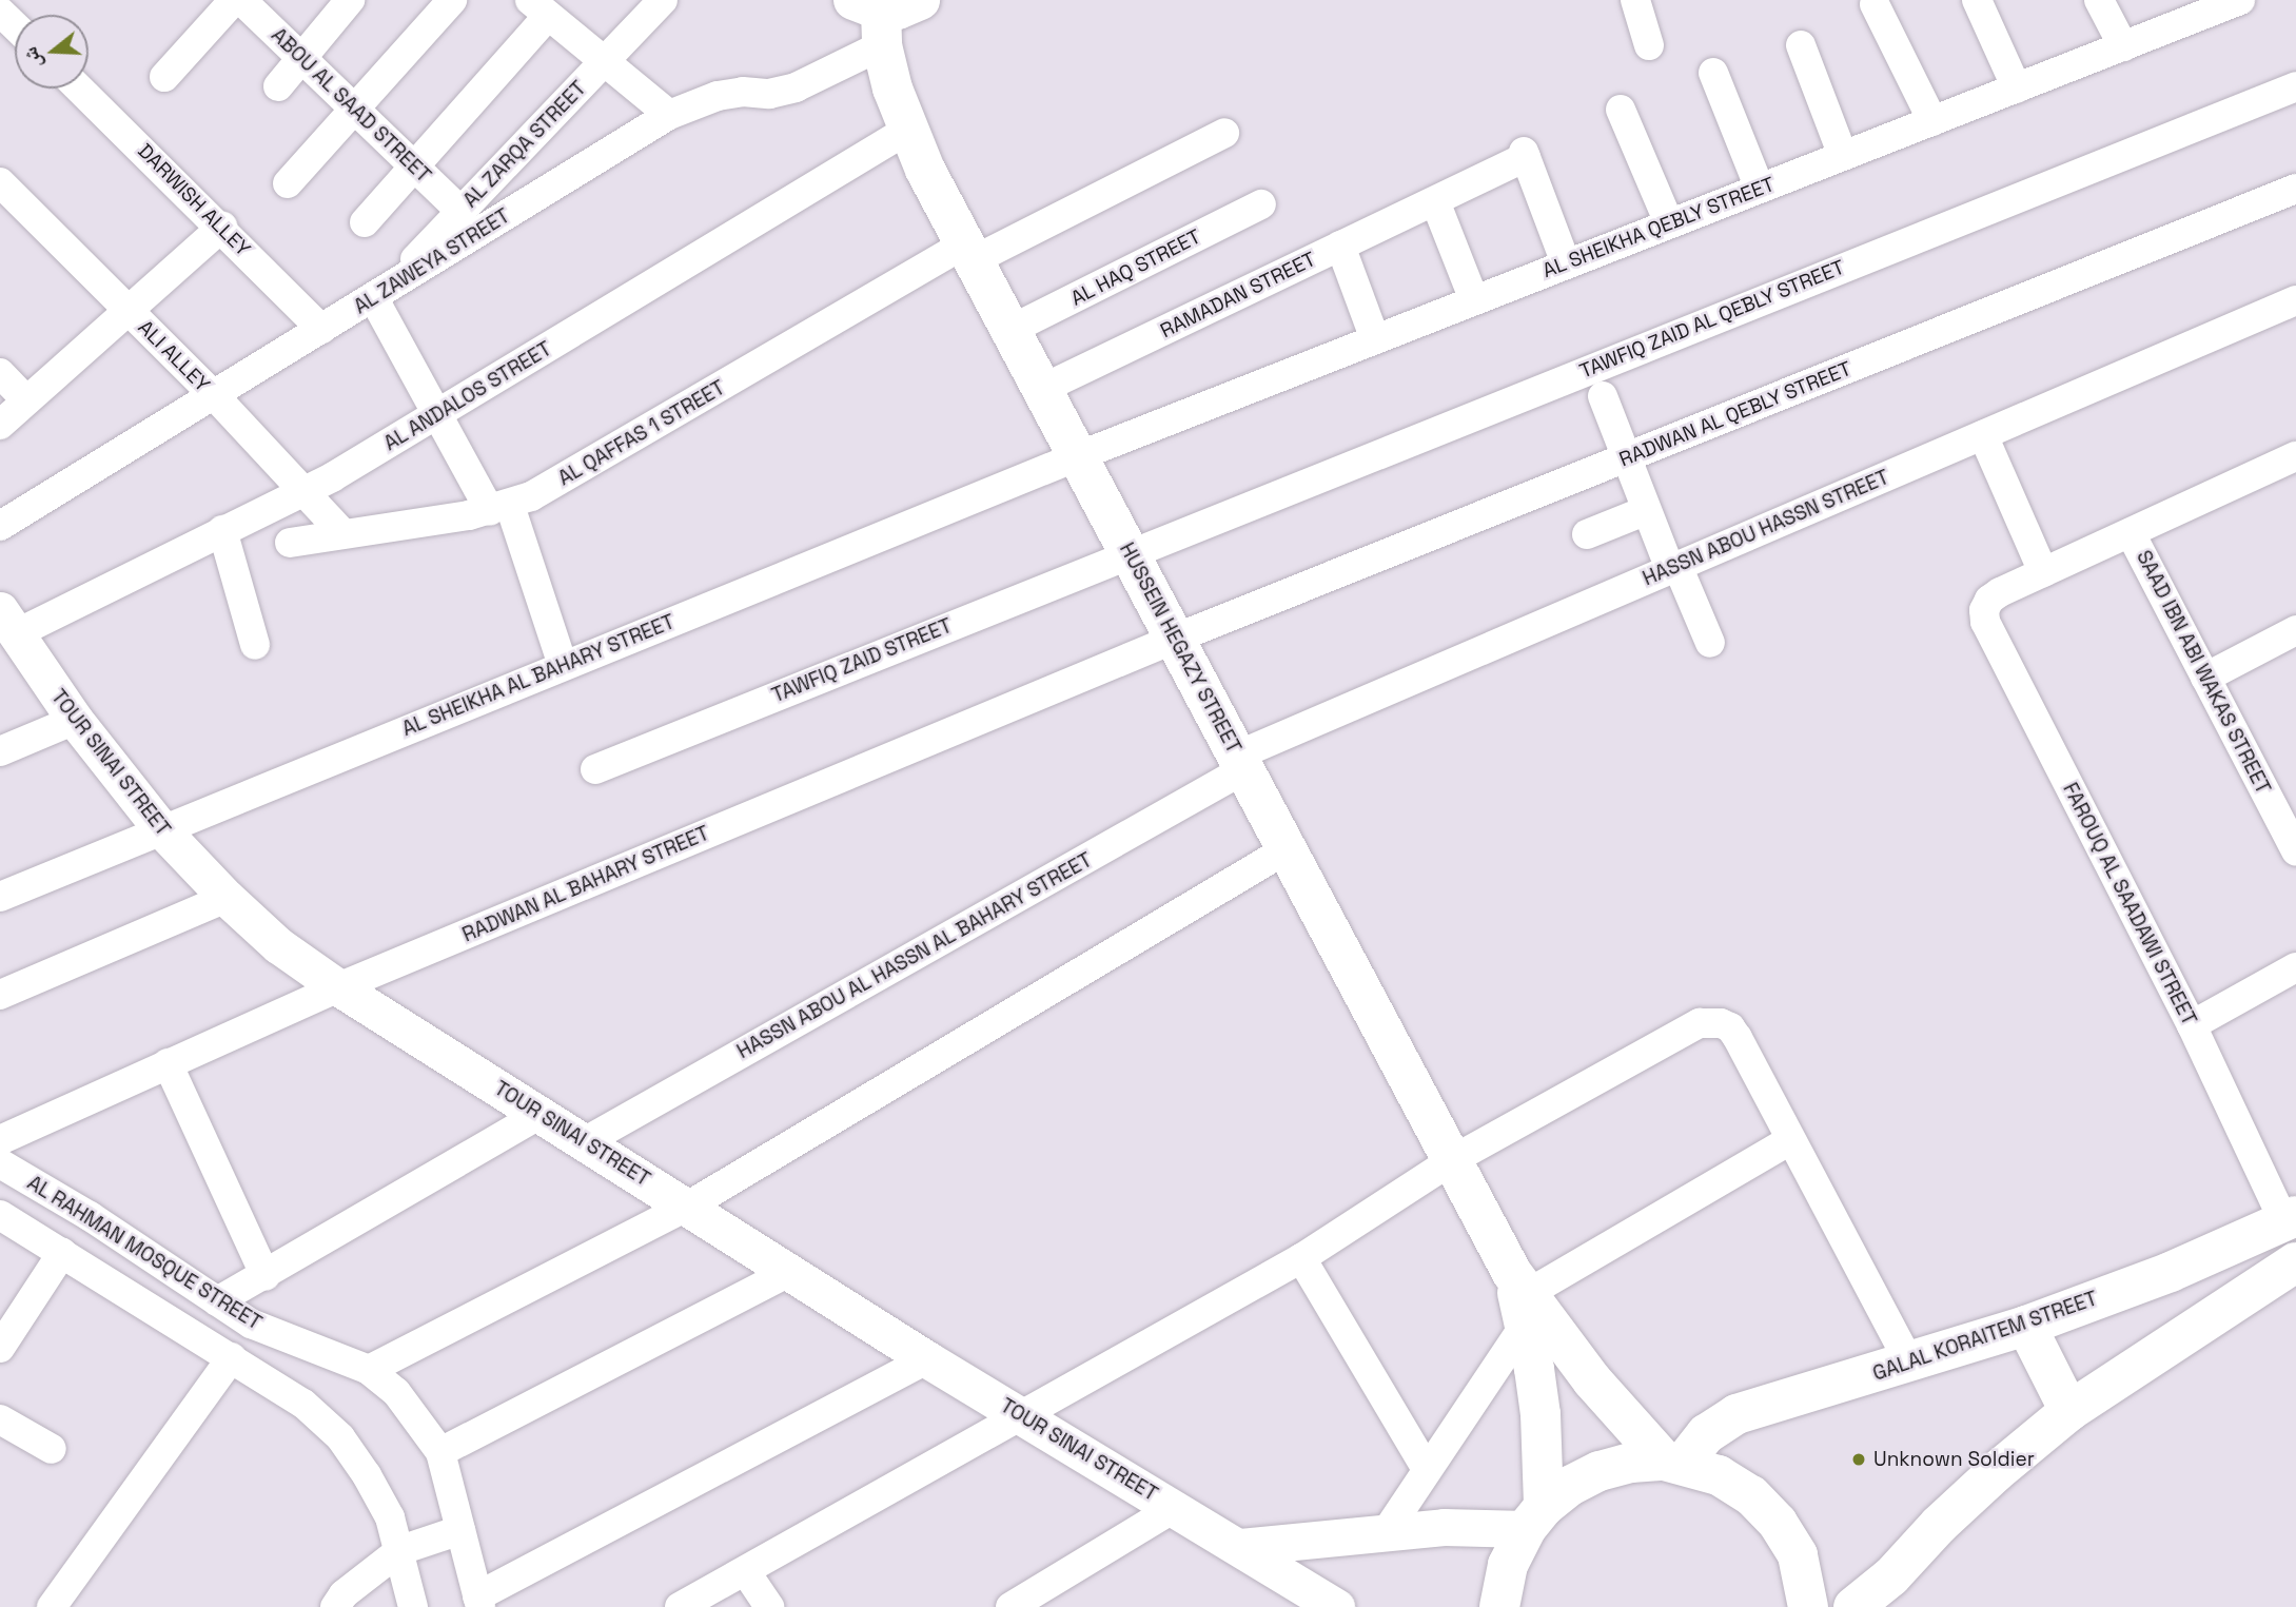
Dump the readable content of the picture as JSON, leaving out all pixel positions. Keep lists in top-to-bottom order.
{
  "streets": {
    "main road": ["HUSSEIN HEGAZY STREET", "GALAL KORAITEM STREET"],
    "street": [
      "ABOU AL SAAD STREET",
      "AL ZARQA STREET",
      "DARWISH ALLEY",
      "AL SHEIKHA QEBLY STREET",
      "AL ZAWEYA STREET",
      "AL HAQ STREET",
      "RAMADAN STREET",
      "TAWFIQ ZAID AL QEBLY STREET",
      "ALI ALLEY",
      "AL ANDALOS STREET",
      "RADWAN AL QEBLY STREET",
      "AL QAFFAS 1 STREET",
      "HASSN ABOU HASSN STREET",
      "TAWFIQ ZAID STREET",
      "SAAD IBN ABI WAKAS STREET",
      "AL SHEIKHA AL BAHARY STREET",
      "TOUR SINAI STREET",
      "RADWAN AL BAHARY STREET",
      "FAROUQ AL SAADAWI STREET",
      "HASSN ABOU AL HASSN AL BAHARY STREET",
      "AL RAHMAN MOSQUE STREET"
    ]
  },
  "crossings": [
    ["ABOU AL SAAD STREET", "AL ZARQA STREET"],
    ["AL ZARQA STREET", "AL ZAWEYA STREET"],
    ["DARWISH ALLEY", "AL ZAWEYA STREET"],
    ["AL SHEIKHA QEBLY STREET", "RAMADAN STREET"],
    ["AL SHEIKHA QEBLY STREET", "HUSSEIN HEGAZY STREET"],
    ["AL SHEIKHA QEBLY STREET", "AL SHEIKHA AL BAHARY STREET"],
    ["AL ZAWEYA STREET", "ALI ALLEY"],
    ["AL ZAWEYA STREET", "HUSSEIN HEGAZY STREET"],
    ["AL HAQ STREET", "HUSSEIN HEGAZY STREET"],
    ["RAMADAN STREET", "HUSSEIN HEGAZY STREET"],
    ["TAWFIQ ZAID AL QEBLY STREET", "HUSSEIN HEGAZY STREET"],
    ["TAWFIQ ZAID AL QEBLY STREET", "TAWFIQ ZAID STREET"],
    ["ALI ALLEY", "AL ANDALOS STREET"],
    ["ALI ALLEY", "AL QAFFAS 1 STREET"],
    ["AL ANDALOS STREET", "HUSSEIN HEGAZY STREET"],
    ["AL ANDALOS STREET", "TOUR SINAI STREET"],
    ["RADWAN AL QEBLY STREET", "HUSSEIN HEGAZY STREET"],
    ["RADWAN AL QEBLY STREET", "RADWAN AL BAHARY STREET"],
    ["AL QAFFAS 1 STREET", "HUSSEIN HEGAZY STREET"],
    ["HASSN ABOU HASSN STREET", "HUSSEIN HEGAZY STREET"],
    ["HASSN ABOU HASSN STREET", "HASSN ABOU AL HASSN AL BAHARY STREET"],
    ["HUSSEIN HEGAZY STREET", "TAWFIQ ZAID STREET"],
    ["HUSSEIN HEGAZY STREET", "AL SHEIKHA AL BAHARY STREET"],
    ["HUSSEIN HEGAZY STREET", "RADWAN AL BAHARY STREET"],
    ["HUSSEIN HEGAZY STREET", "HASSN ABOU AL HASSN AL BAHARY STREET"],
    ["HUSSEIN HEGAZY STREET", "GALAL KORAITEM STREET"],
    ["AL SHEIKHA AL BAHARY STREET", "TOUR SINAI STREET"],
    ["TOUR SINAI STREET", "RADWAN AL BAHARY STREET"],
    ["TOUR SINAI STREET", "HASSN ABOU AL HASSN AL BAHARY STREET"],
    ["FAROUQ AL SAADAWI STREET", "GALAL KORAITEM STREET"]
  ],
  "places": ["Unknown Soldier"],
  "north": "left"
}
